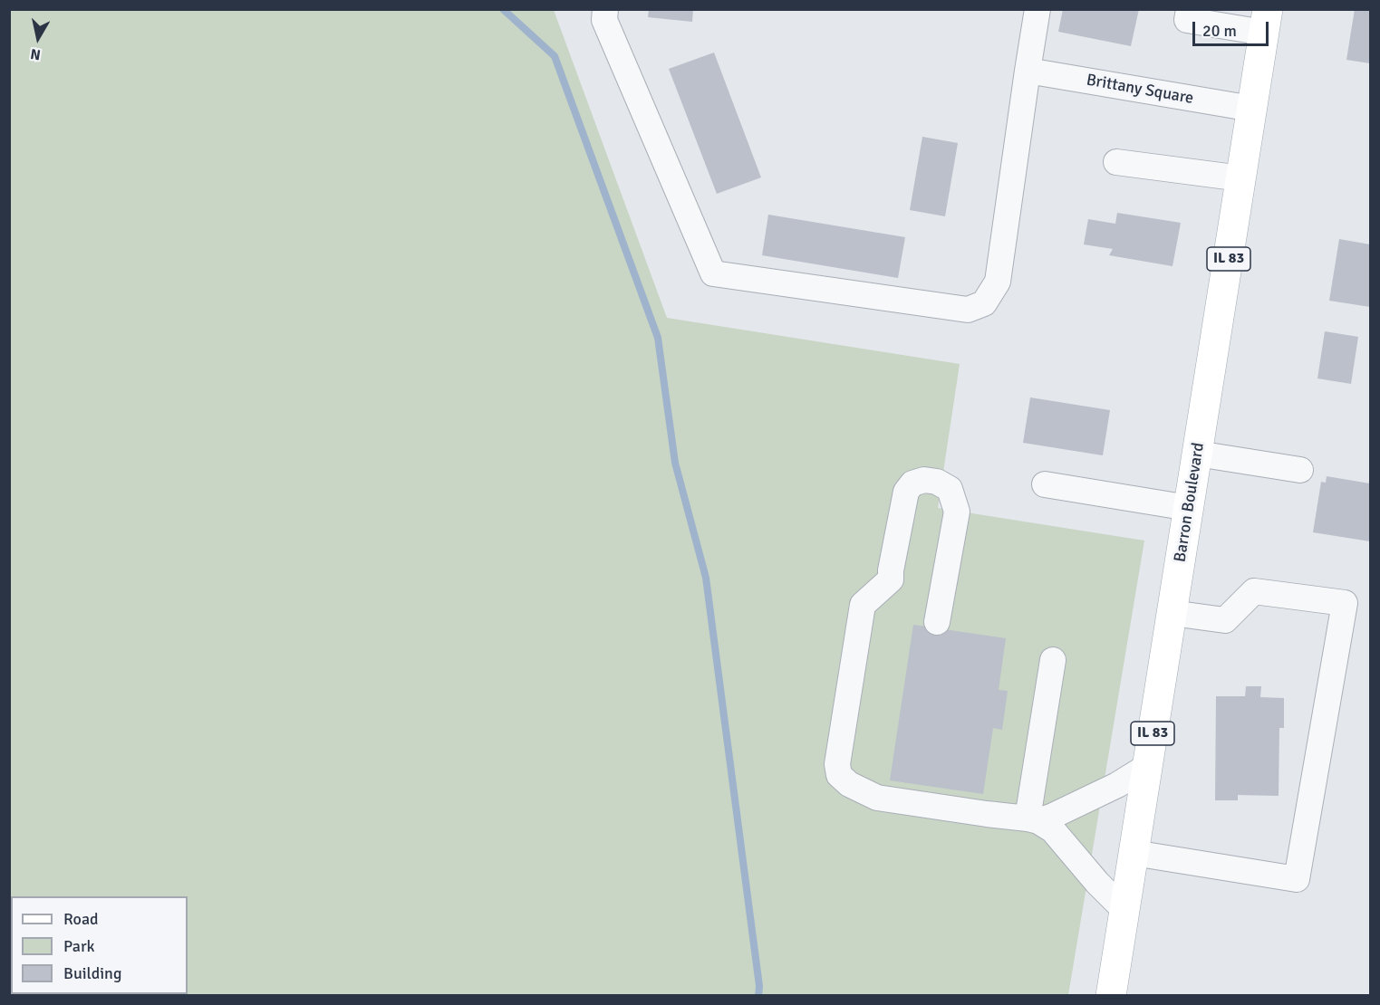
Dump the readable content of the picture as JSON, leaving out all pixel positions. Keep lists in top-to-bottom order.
{
  "streets": {
    "main road": ["IL 83", "Barron Boulevard"],
    "lane": ["Brittany Square"]
  },
  "crossings": [
    ["Brittany Square", "Barron Boulevard"]
  ],
  "legend": ["Road", "Park", "Building"],
  "scale_bar": "20 m",
  "north": "bottom"
}
